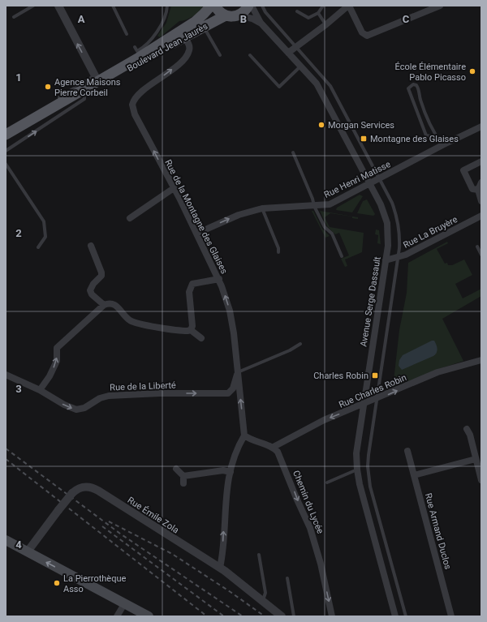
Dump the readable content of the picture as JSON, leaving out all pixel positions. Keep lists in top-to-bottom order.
{
  "streets": {
    "main road": ["Boulevard Jean Jaurès"],
    "street": [
      "Rue Henri Matisse",
      "Rue de la Montagne des Glaises",
      "Rue La Bruyère",
      "Avenue Serge Dassault",
      "Rue de la Liberté",
      "Rue Charles Robin",
      "Chemin du Lycée",
      "Rue Émile Zola",
      "Rue Armand Duclos"
    ]
  },
  "crossings": [
    ["Boulevard Jean Jaurès", "Rue de la Montagne des Glaises"],
    ["Rue Henri Matisse", "Rue de la Montagne des Glaises"],
    ["Rue Henri Matisse", "Avenue Serge Dassault"],
    ["Rue de la Montagne des Glaises", "Rue de la Liberté"],
    ["Rue La Bruyère", "Avenue Serge Dassault"],
    ["Avenue Serge Dassault", "Rue Charles Robin"],
    ["Rue Charles Robin", "Chemin du Lycée"]
  ],
  "one_way": ["Rue de la Montagne des Glaises", "Rue de la Liberté", "Chemin du Lycée"],
  "places": {
    "other": [
      "École Élémentaire Pablo Picasso",
      "Agence Maisons Pierre Corbeil",
      "Morgan Services",
      "La Pierrothèque Asso"
    ],
    "transit": ["Montagne des Glaises", "Charles Robin"]
  },
  "grid": {
    "columns": ["A", "B", "C"],
    "rows": [
      "1",
      "2",
      "3",
      "4"
    ]
  }
}
